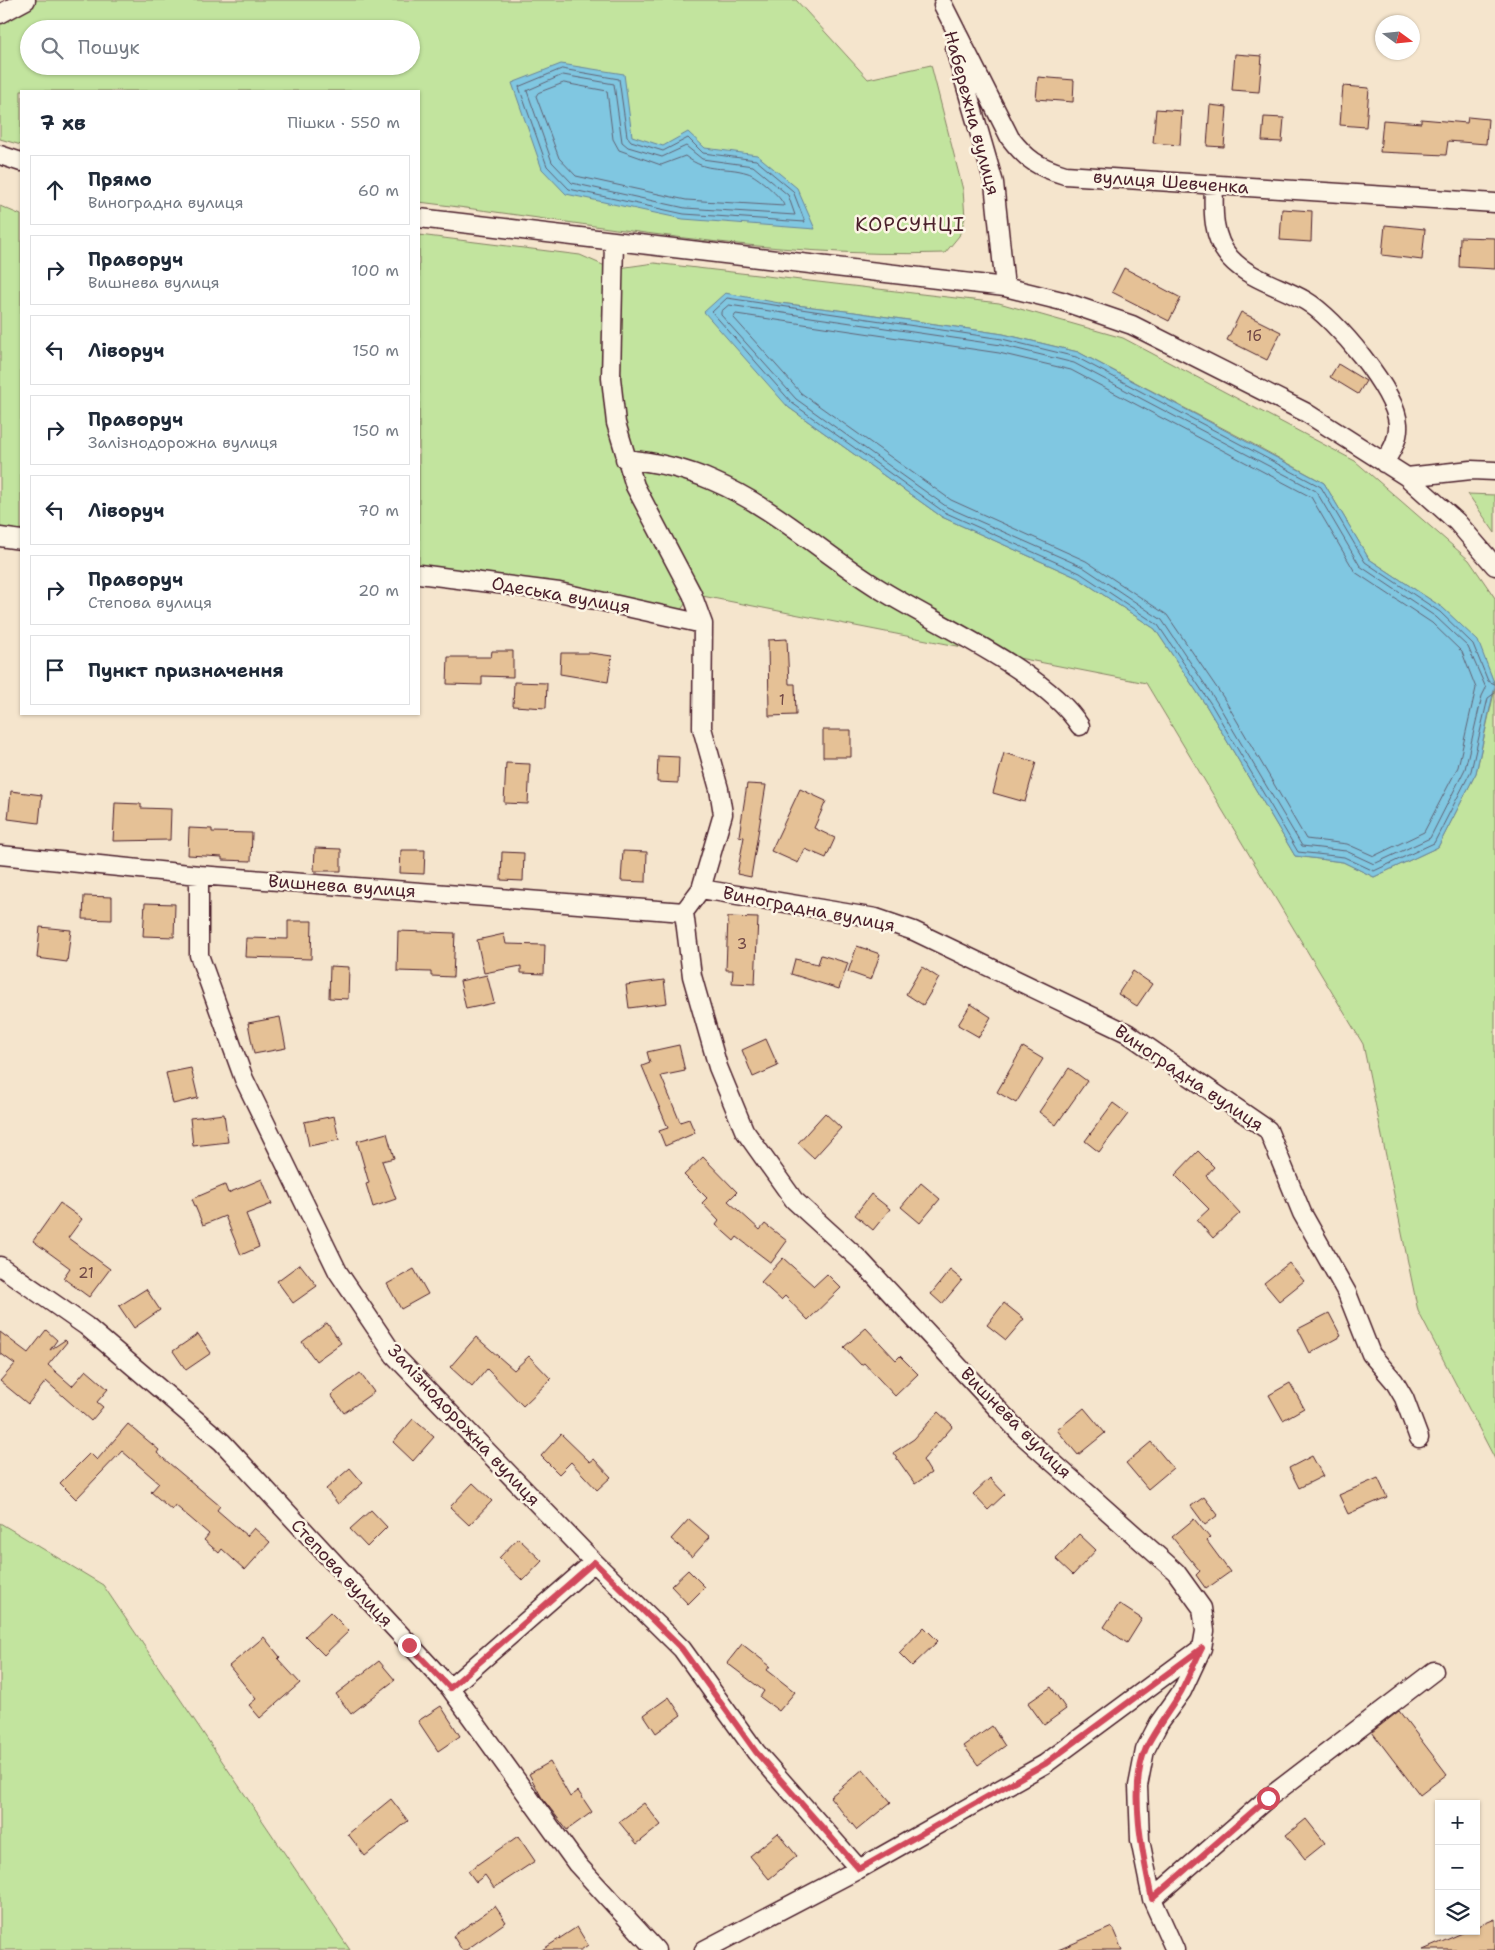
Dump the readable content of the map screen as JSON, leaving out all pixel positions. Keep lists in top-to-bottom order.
{
  "streets": {
    "street": [
      "Набережна вулиця",
      "вулиця Шевченка",
      "Одеська вулиця",
      "Вишнева вулиця",
      "Виноградна вулиця",
      "Залізнодорожна вулиця",
      "Степова вулиця"
    ]
  },
  "crossings": [
    ["Набережна вулиця", "вулиця Шевченка"],
    ["Вишнева вулиця", "Залізнодорожна вулиця"]
  ],
  "districts": ["КОРСУНЦІ"],
  "house_numbers": [
    "1б",
    "1",
    "3",
    "21"
  ],
  "north": "right",
  "page": {
    "search": "Пошук",
    "heading": ["7 хв", "Пішки · 550 m"],
    "list": [
      ["Прямо", "Виноградна вулиця", "60 m"],
      ["Праворуч", "Вишнева вулиця", "100 m"],
      ["Ліворуч", "150 m"],
      ["Праворуч", "Залізнодорожна вулиця", "150 m"],
      ["Ліворуч", "70 m"],
      ["Праворуч", "Степова вулиця", "20 m"],
      "Пункт призначення"
    ],
    "map_buttons": ["+", "−"]
  }
}
